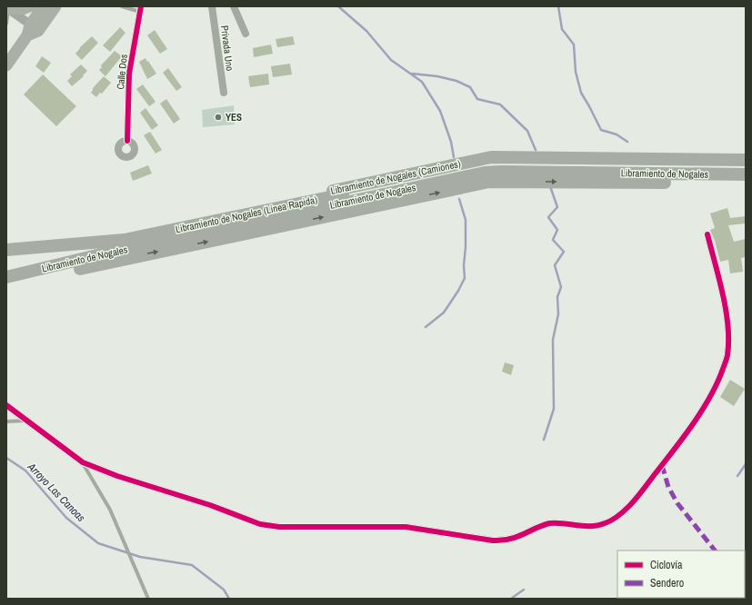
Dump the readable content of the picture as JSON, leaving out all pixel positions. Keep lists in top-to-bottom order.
{
  "streets": {
    "highway": ["Libramiento de Nogales", "Libramiento de Nogales (Camiones)", "Libramiento de Nogales (Linea Rapida)"],
    "street": ["Privada Uno", "Calle Dos"]
  },
  "water": ["Arroyo Las Canoas"],
  "places": ["YES"],
  "legend": ["Ciclovía", "Sendero"]
}
